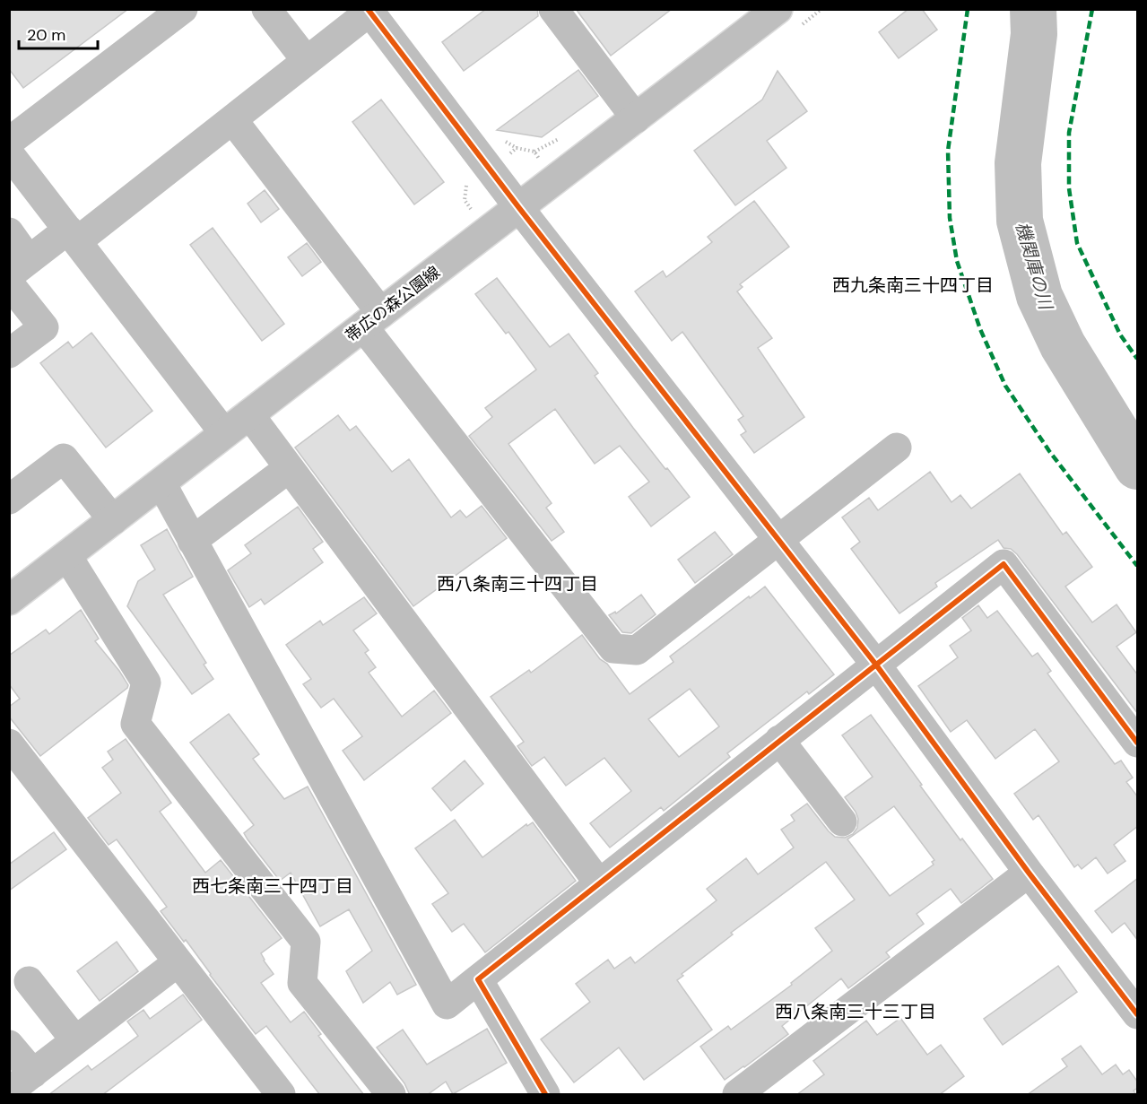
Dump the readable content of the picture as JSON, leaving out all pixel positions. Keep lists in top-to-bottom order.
{
  "streets": {
    "street": ["帯広の森公園線"]
  },
  "districts": [
    "西九条南三十四丁目",
    "西八条南三十四丁目",
    "西七条南三十四丁目",
    "西八条南三十三丁目"
  ],
  "water": ["機関庫の川"],
  "scale_bar": "20 m"
}
